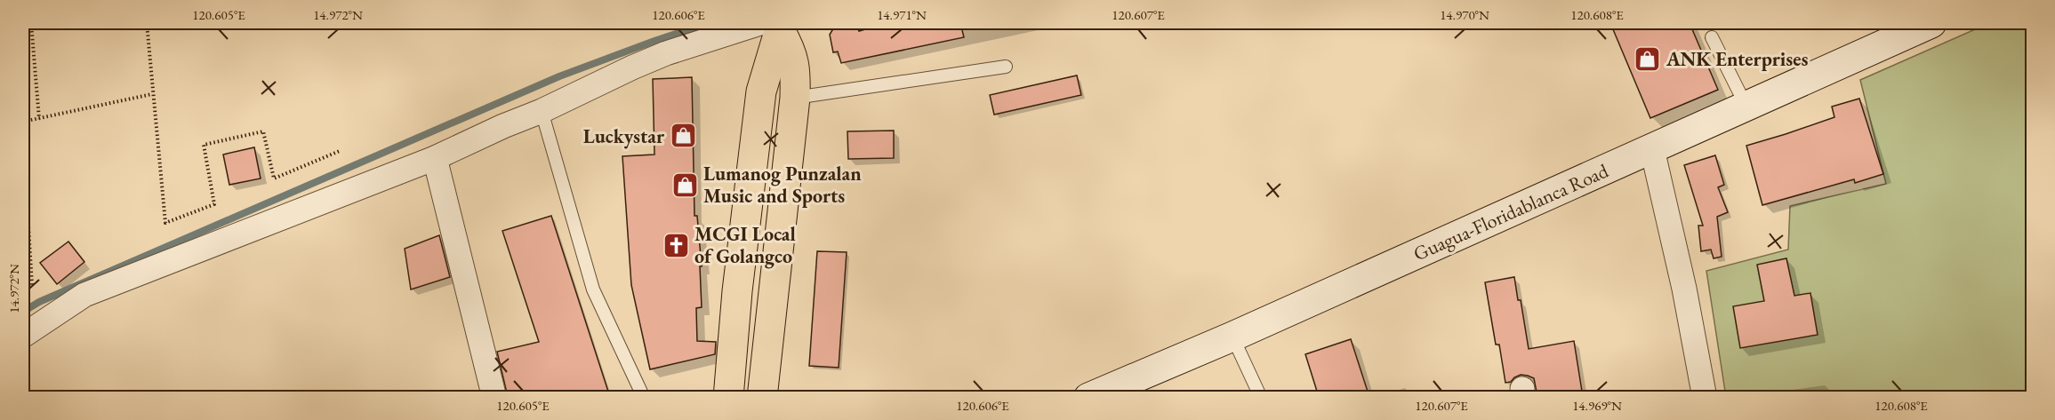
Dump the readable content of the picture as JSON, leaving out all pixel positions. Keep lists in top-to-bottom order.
{
  "streets": {
    "main road": ["Guagua-Floridablanca Road"]
  },
  "places": {
    "shop": ["ANK Enterprises", "Luckystar", "Lumanog Punzalan Music and Sports"],
    "church": ["MCGI Local of Golangco"]
  },
  "coordinates": [
    "120.605°E",
    "14.972°N",
    "120.606°E",
    "14.971°N",
    "120.607°E",
    "14.970°N",
    "120.608°E",
    "14.969°N"
  ]
}
